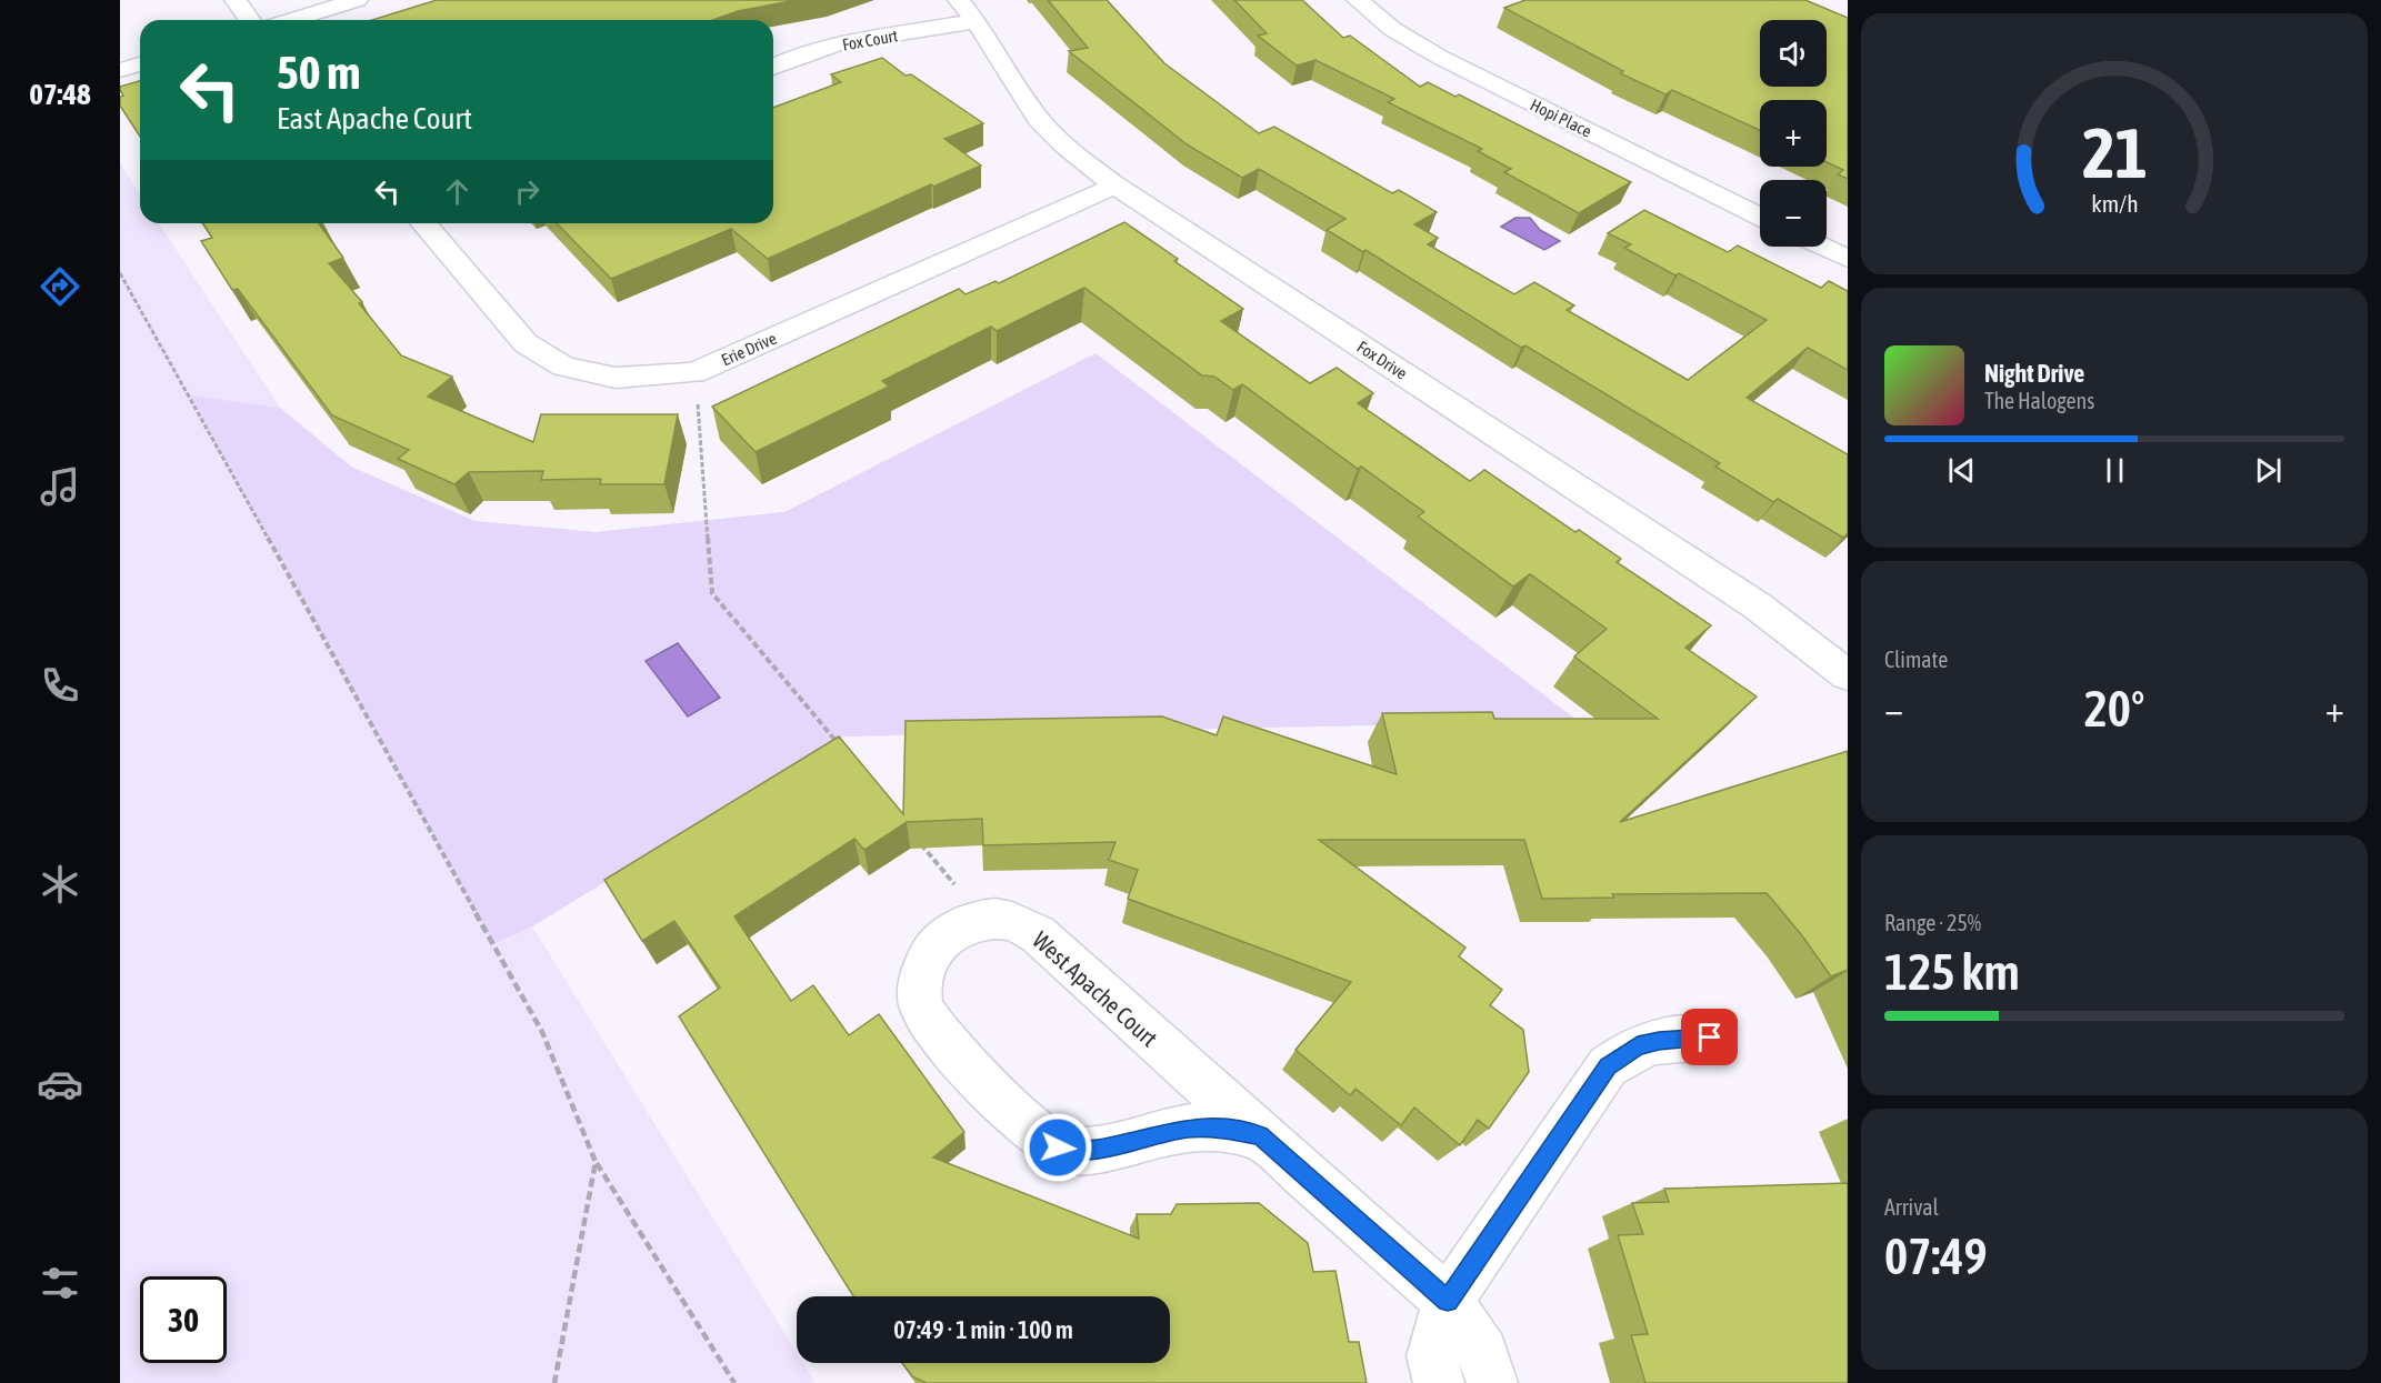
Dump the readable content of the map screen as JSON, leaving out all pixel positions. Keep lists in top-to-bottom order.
{
  "streets": {
    "street": [
      "Fox Court",
      "Hopi Place",
      "Erie Drive",
      "Fox Drive",
      "West Apache Court"
    ]
  },
  "crossings": [
    ["Fox Court", "Fox Drive"],
    ["Erie Drive", "Fox Drive"]
  ],
  "page": {
    "tabs": "07:48",
    "map_buttons": ["+", "−"],
    "turn": ["50 m", "East Apache Court"],
    "song": ["Night Drive", "The Halogens"],
    "tile": [
      "Climate",
      ["Range · 25%", "125 km"],
      ["Arrival", "07:49"]
    ],
    "heat": ["−", "20°", "+"],
    "limit": "30",
    "trip": "07:49 · 1 min · 100 m",
    "gauge": ["21", "km/h"]
  }
}
